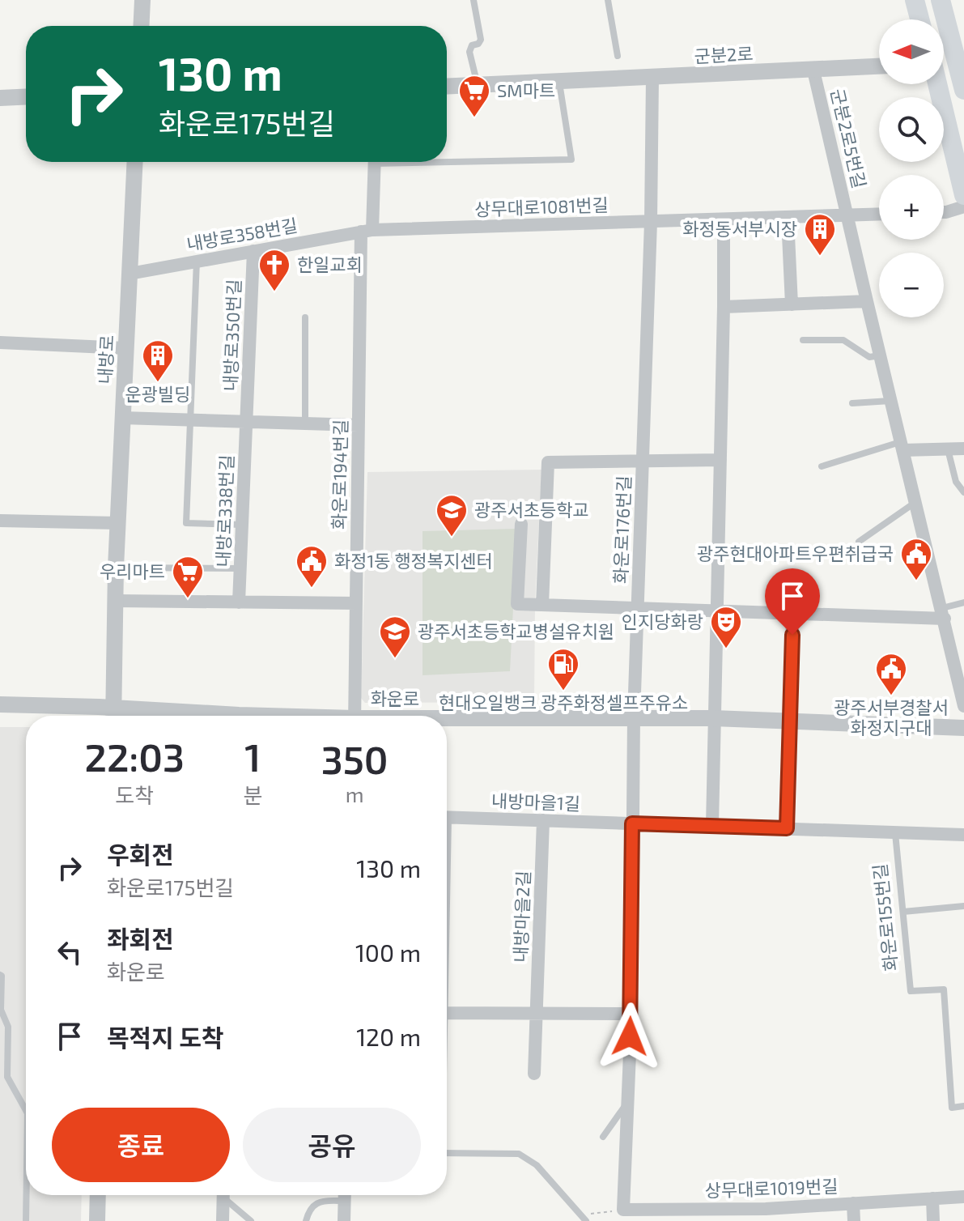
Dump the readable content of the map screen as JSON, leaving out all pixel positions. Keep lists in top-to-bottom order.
{
  "streets": {
    "street": [
      "군분2로",
      "군분2로5번길",
      "상무대로1081번길",
      "내방로358번길",
      "내방로350번길",
      "내방로",
      "화운로194번길",
      "내방로338번길",
      "화운로176번길",
      "화운로",
      "내방마을1길",
      "내방마을2길",
      "상무대로1019번길"
    ],
    "lane": ["화운로155번길"]
  },
  "crossings": [
    ["군분2로", "군분2로5번길"],
    ["군분2로", "화운로176번길"],
    ["군분2로5번길", "상무대로1081번길"],
    ["상무대로1081번길", "내방로358번길"],
    ["상무대로1081번길", "화운로194번길"],
    ["상무대로1081번길", "화운로176번길"],
    ["내방로358번길", "내방로350번길"],
    ["내방로358번길", "내방로"],
    ["내방로358번길", "화운로194번길"],
    ["내방로350번길", "내방로338번길"],
    ["내방로", "화운로"],
    ["화운로176번길", "화운로"],
    ["화운로176번길", "내방마을1길"],
    ["화운로176번길", "상무대로1019번길"],
    ["내방마을1길", "내방마을2길"]
  ],
  "places": {
    "supermarket": ["SM마트", "우리마트"],
    "building": ["화정동서부시장", "운광빌딩"],
    "church": ["한일교회"],
    "school or university": ["광주서초등학교", "광주서초등학교병설유치원"],
    "public building": ["광주현대아파트우편취급국", "화정1동 행정복지센터", "광주서부경찰서 화정지구대"],
    "theatre": ["인지당화랑"],
    "fuel station": ["현대오일뱅크 광주화정셀프주유소"]
  },
  "north": "left",
  "page": {
    "map_buttons": ["+", "−"],
    "turn": ["130 m", "화운로175번길"],
    "eta": [
      "22:03",
      "도착",
      "1",
      "분",
      "350",
      "m"
    ],
    "list": [
      {
        "name": "우회전",
        "note": "화운로175번길",
        "value": "130 m"
      },
      {
        "name": "좌회전",
        "note": "화운로",
        "value": "100 m"
      },
      {
        "name": "목적지 도착",
        "value": "120 m"
      }
    ],
    "buttons": ["종료", "공유"]
  }
}
